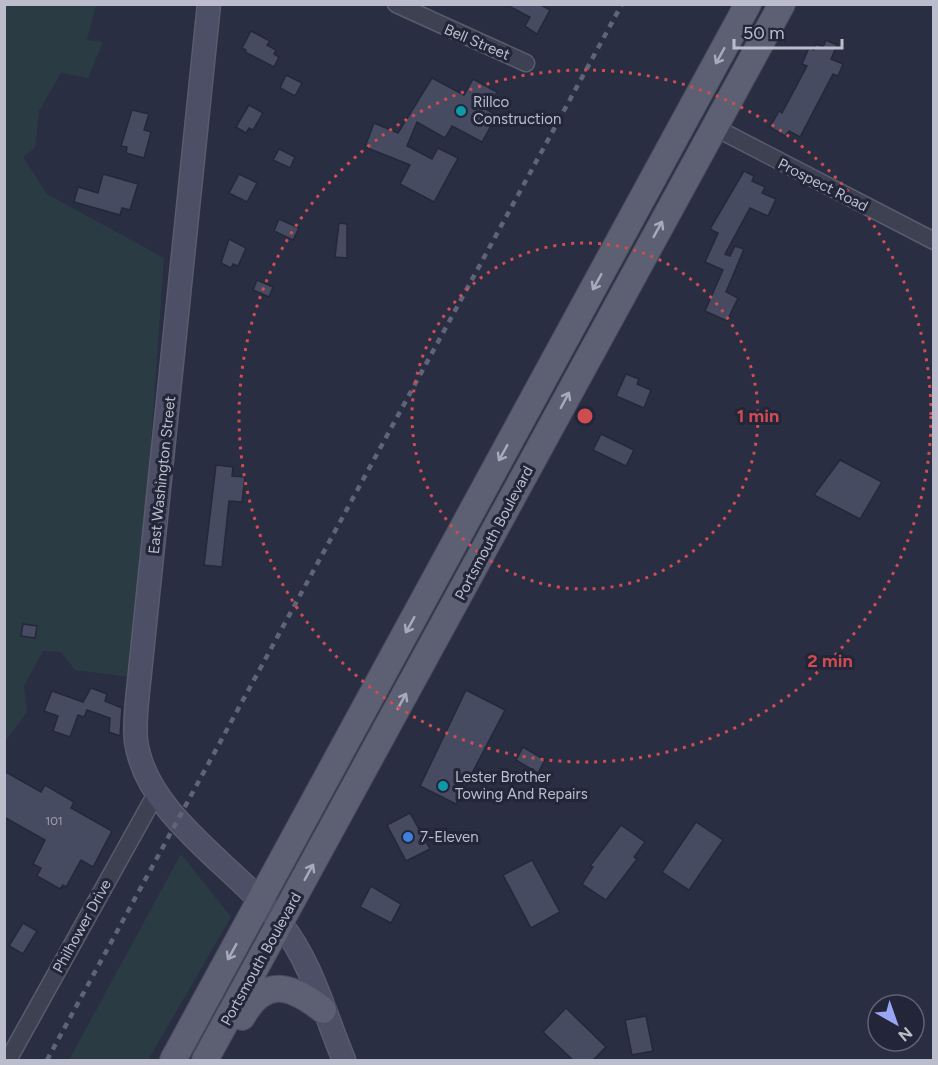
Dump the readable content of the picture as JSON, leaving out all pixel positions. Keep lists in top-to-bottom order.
{
  "streets": {
    "main road": ["East Washington Street", "Portsmouth Boulevard"],
    "street": ["Bell Street", "Prospect Road", "Philhower Drive"]
  },
  "crossings": [
    ["Prospect Road", "Portsmouth Boulevard"],
    ["East Washington Street", "Portsmouth Boulevard"],
    ["East Washington Street", "Philhower Drive"]
  ],
  "places": ["Rillco Construction", "Lester Brother Towing And Repairs", "7-Eleven"],
  "house_numbers": ["101"],
  "scale_bar": "50 m",
  "north": "bottom right",
  "rings": ["1 min", "2 min"]
}
